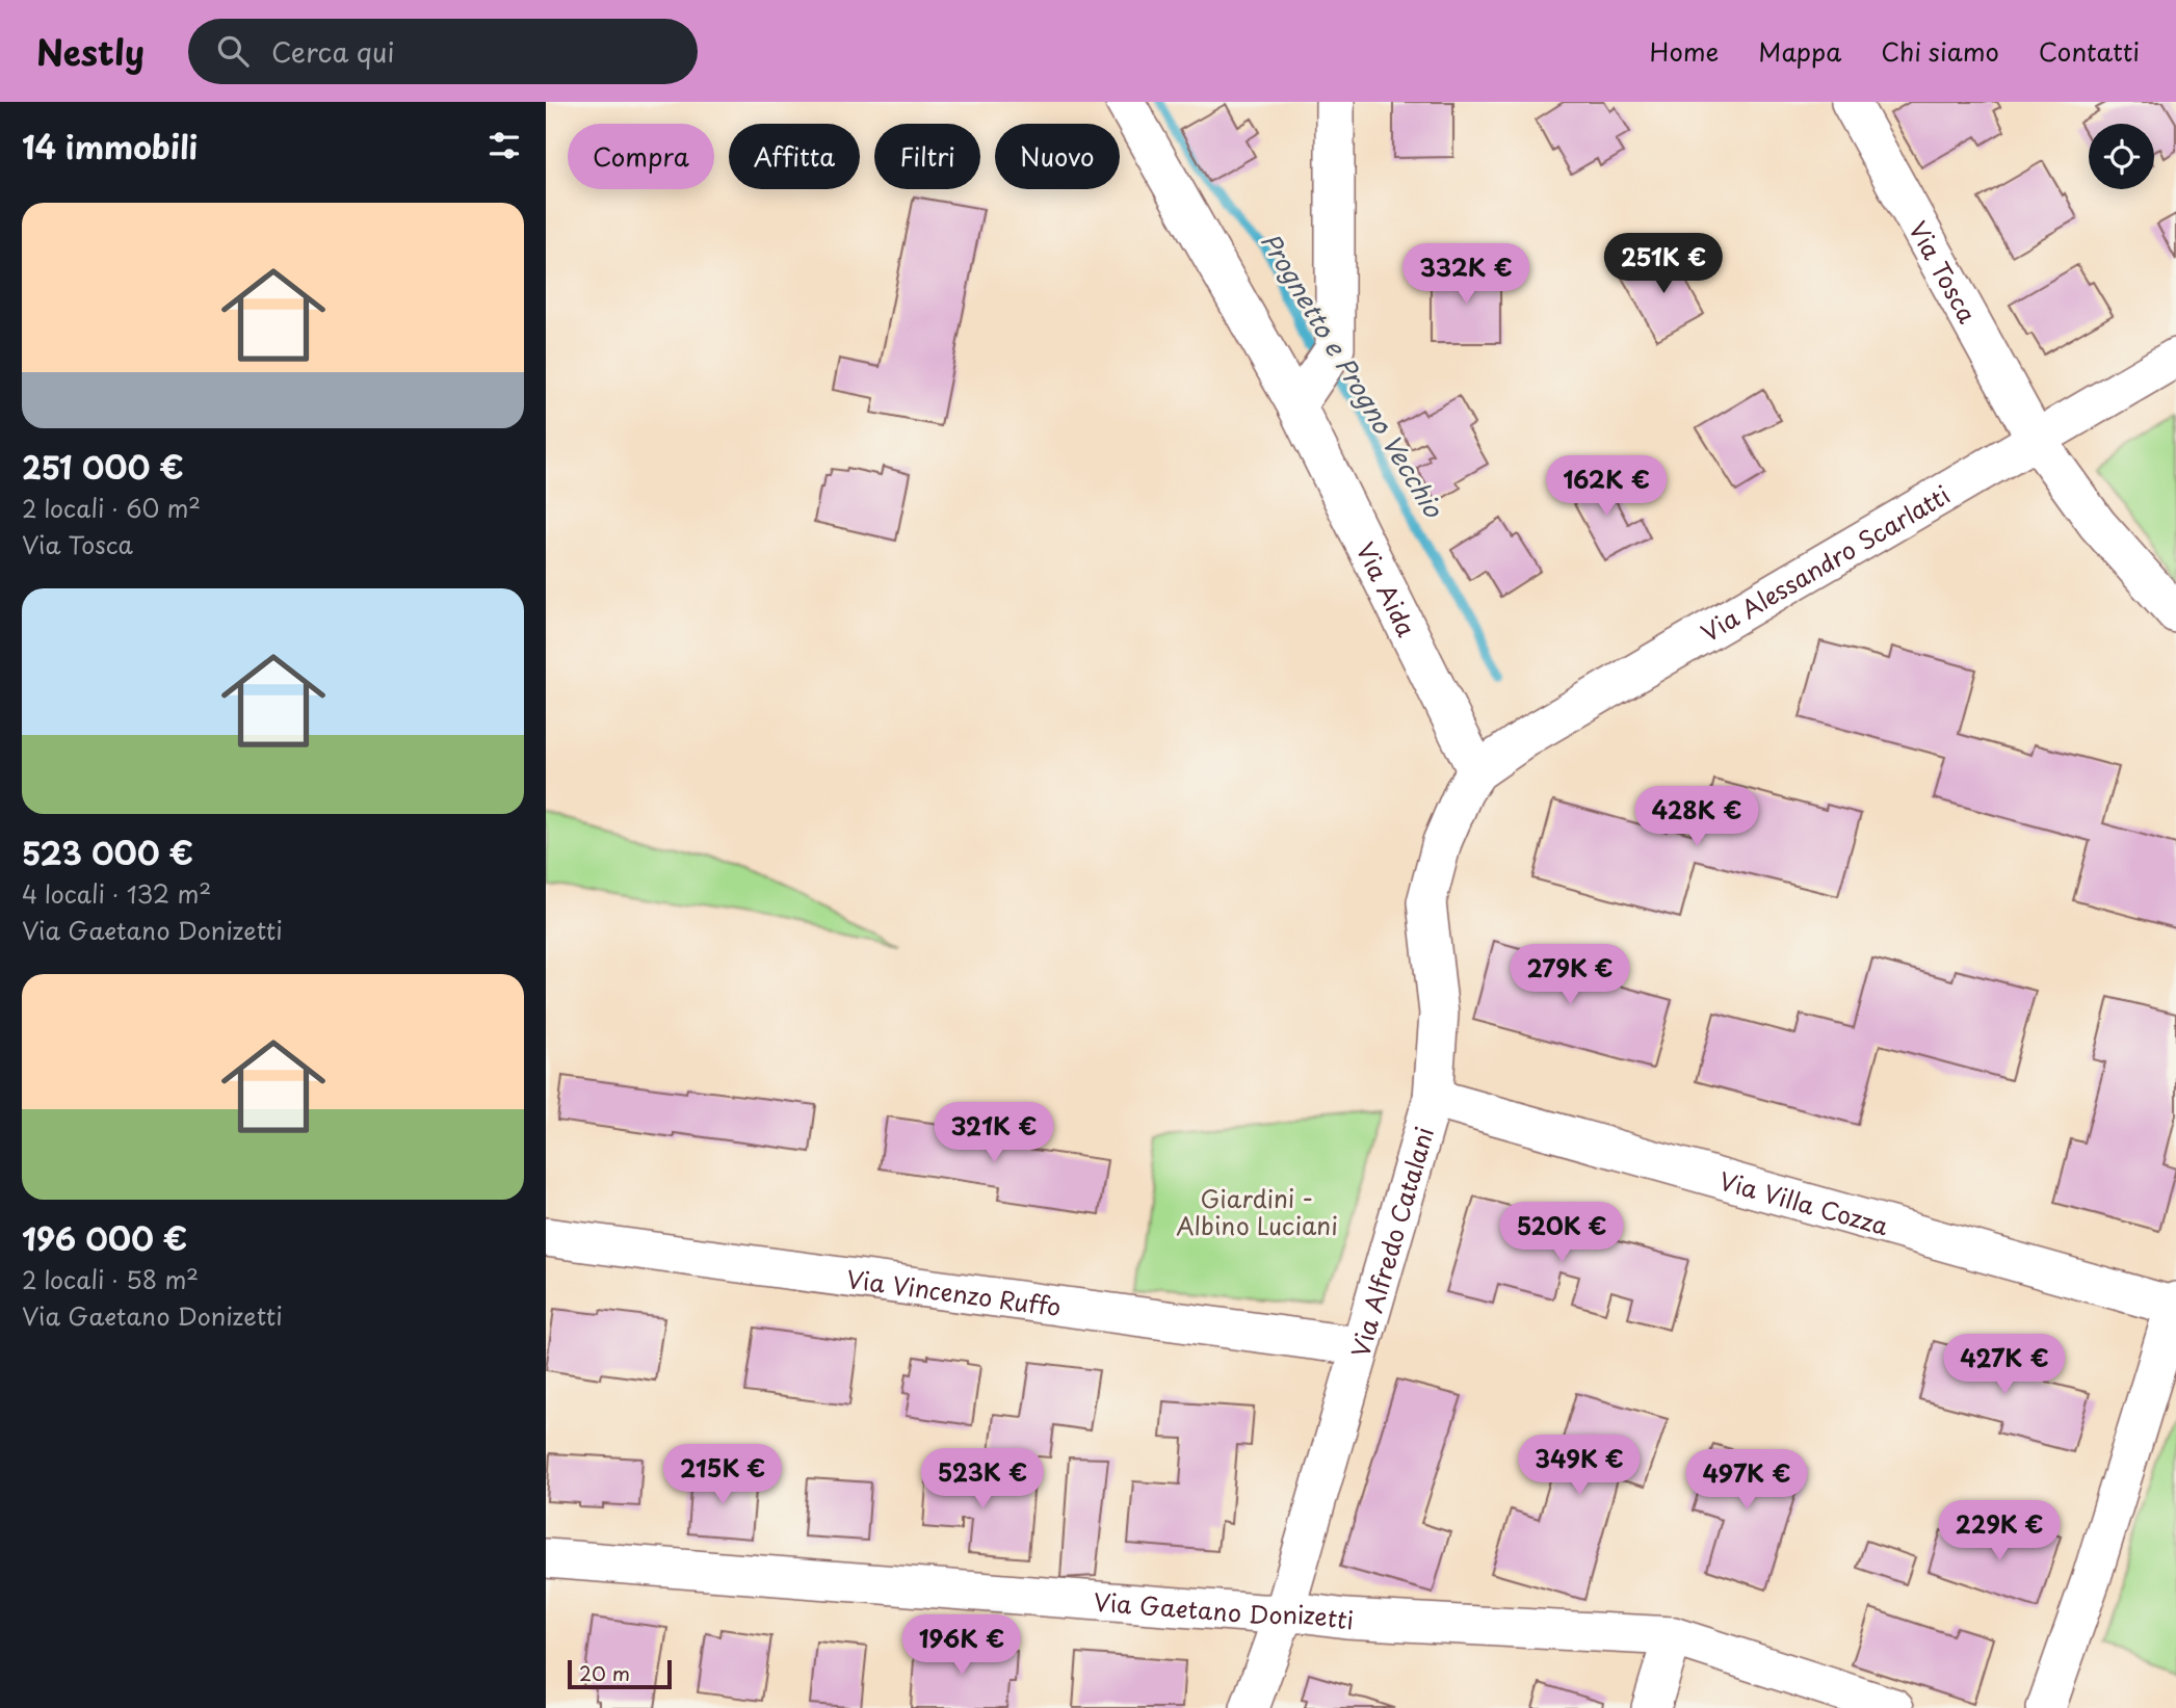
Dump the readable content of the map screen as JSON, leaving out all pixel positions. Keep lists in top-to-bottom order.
{
  "streets": {
    "street": [
      "Via Tosca",
      "Via Alessandro Scarlatti",
      "Via Aida",
      "Via Villa Cozza",
      "Via Alfredo Catalani",
      "Via Vincenzo Ruffo",
      "Via Gaetano Donizetti"
    ]
  },
  "crossings": [
    ["Via Tosca", "Via Alessandro Scarlatti"],
    ["Via Alessandro Scarlatti", "Via Aida"],
    ["Via Alessandro Scarlatti", "Via Alfredo Catalani"],
    ["Via Aida", "Via Alfredo Catalani"],
    ["Via Villa Cozza", "Via Alfredo Catalani"],
    ["Via Alfredo Catalani", "Via Vincenzo Ruffo"],
    ["Via Alfredo Catalani", "Via Gaetano Donizetti"]
  ],
  "water": ["Prognetto e Progno Vecchio"],
  "parks": ["Giardini - Albino Luciani"],
  "scale_bar": "20 m",
  "page": {
    "header": "Nestly",
    "search": "Cerca qui",
    "nav": [
      "Home",
      "Mappa",
      "Chi siamo",
      "Contatti"
    ],
    "heading": "14 immobili",
    "chip": [
      "Compra",
      "Affitta",
      "Filtri",
      "Nuovo"
    ],
    "list": [
      {
        "name": "251 000 €",
        "note": "2 locali · 60 m² · Via Tosca"
      },
      {
        "name": "523 000 €",
        "note": "4 locali · 132 m² · Via Gaetano Donizetti"
      },
      {
        "name": "196 000 €",
        "note": "2 locali · 58 m² · Via Gaetano Donizetti"
      }
    ],
    "price": [
      "251K €",
      "332K €",
      "162K €",
      "428K €",
      "279K €",
      "321K €",
      "520K €",
      "427K €",
      "349K €",
      "215K €",
      "523K €",
      "497K €",
      "229K €",
      "196K €"
    ],
    "scale": "20 m"
  }
}
